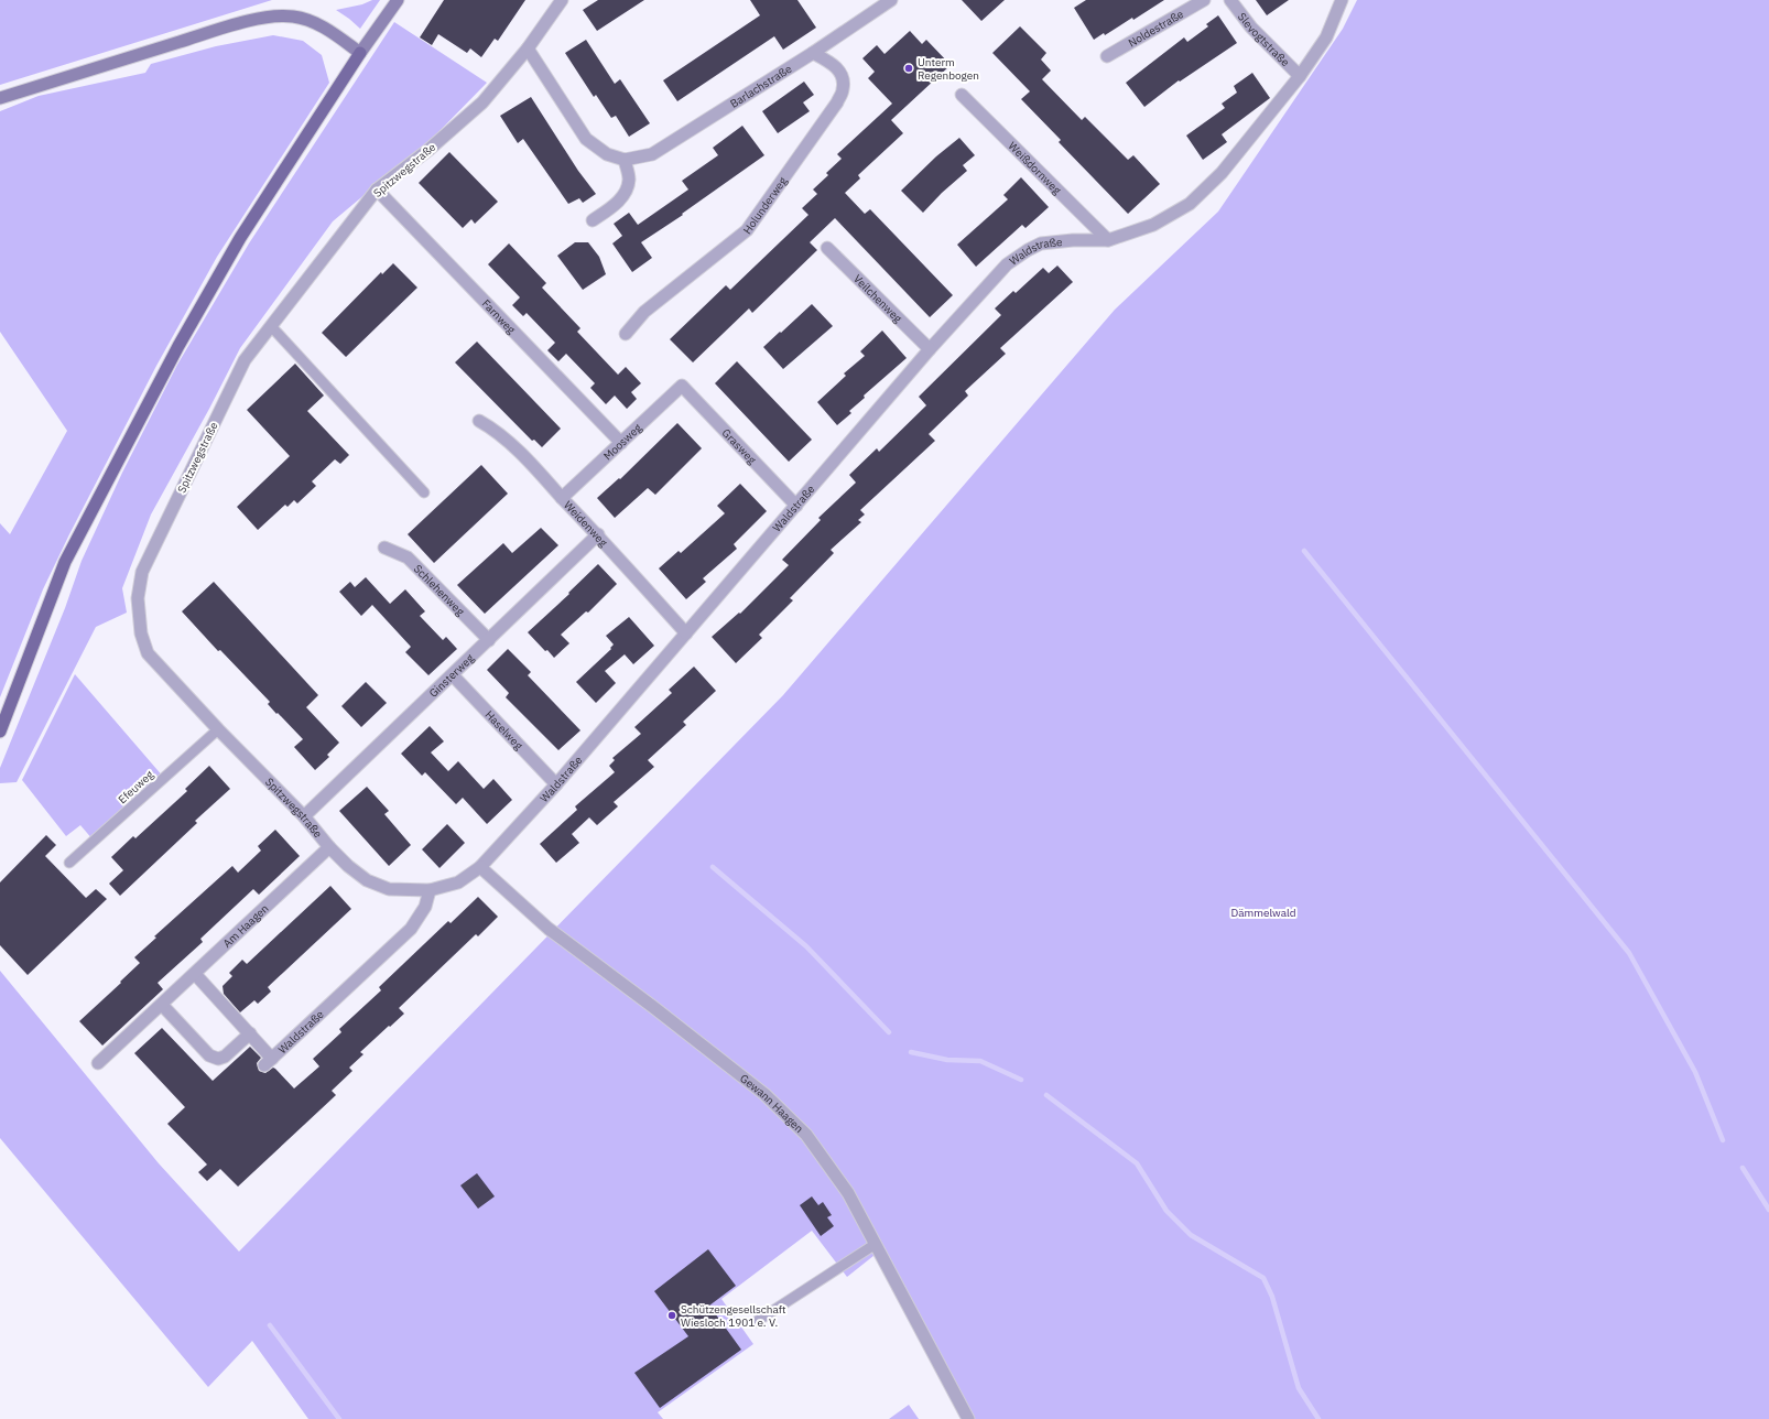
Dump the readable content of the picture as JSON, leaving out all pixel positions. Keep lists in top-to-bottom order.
{
  "streets": {
    "street": [
      "Noldestraße",
      "Slevogtstraße",
      "Barlachstraße",
      "Weißdornweg",
      "Spitzwegstraße",
      "Holunderweg",
      "Waldstraße",
      "Veilchenweg",
      "Farnweg",
      "Moosweg",
      "Grasweg",
      "Weidenweg",
      "Schlehenweg",
      "Ginsterweg",
      "Haselweg",
      "Am Haagen",
      "Gewann Haagen"
    ],
    "lane": ["Efeuweg"]
  },
  "crossings": [
    ["Slevogtstraße", "Waldstraße"],
    ["Barlachstraße", "Holunderweg"],
    ["Weißdornweg", "Waldstraße"],
    ["Spitzwegstraße", "Waldstraße"],
    ["Spitzwegstraße", "Farnweg"],
    ["Spitzwegstraße", "Ginsterweg"],
    ["Spitzwegstraße", "Efeuweg"],
    ["Spitzwegstraße", "Am Haagen"],
    ["Waldstraße", "Veilchenweg"],
    ["Waldstraße", "Grasweg"],
    ["Waldstraße", "Weidenweg"],
    ["Waldstraße", "Haselweg"],
    ["Waldstraße", "Gewann Haagen"],
    ["Farnweg", "Moosweg"],
    ["Moosweg", "Grasweg"],
    ["Moosweg", "Weidenweg"],
    ["Weidenweg", "Ginsterweg"],
    ["Schlehenweg", "Ginsterweg"],
    ["Ginsterweg", "Haselweg"]
  ],
  "parks": ["Dämmelwald"],
  "places": ["Unterm Regenbogen", "Schützengesellschaft Wiesloch 1901 e. V."]
}
